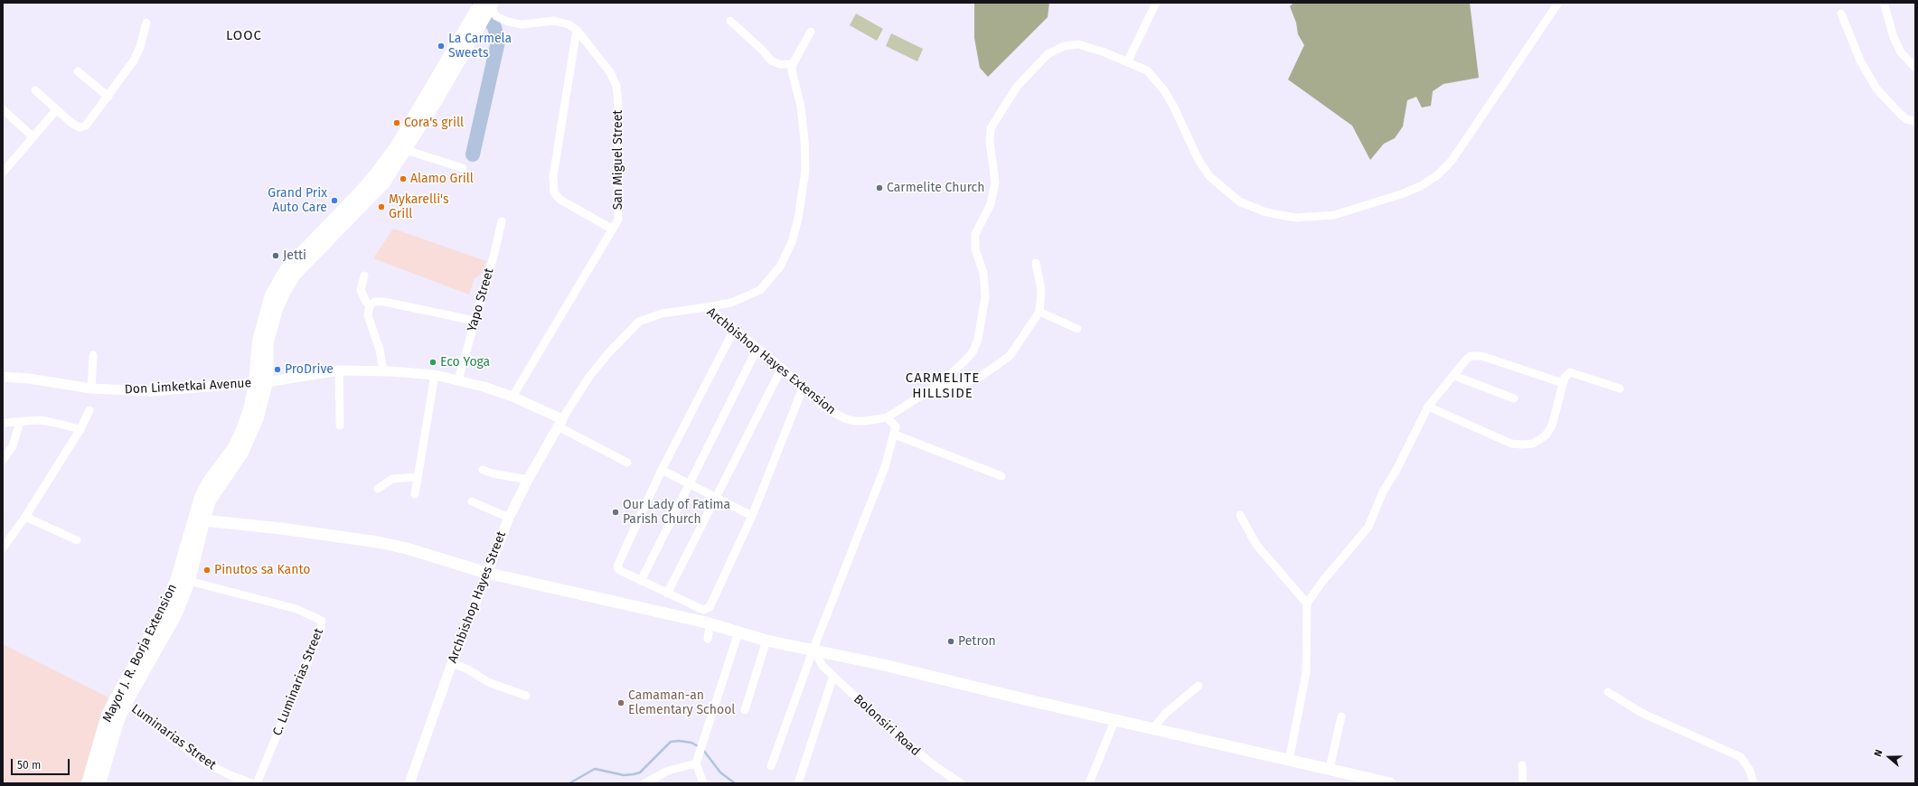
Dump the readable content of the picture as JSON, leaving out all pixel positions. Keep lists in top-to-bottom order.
{
  "streets": {
    "main road": ["Mayor J. R. Borja Extension"],
    "street": [
      "San Miguel Street",
      "Yapo Street",
      "Archbishop Hayes Extension",
      "Don Limketkai Avenue",
      "Archbishop Hayes Street",
      "C. Luminarias Street",
      "Bolonsiri Road",
      "Luminarias Street"
    ]
  },
  "crossings": [
    ["San Miguel Street", "Don Limketkai Avenue"],
    ["San Miguel Street", "Mayor J. R. Borja Extension"],
    ["Yapo Street", "Don Limketkai Avenue"],
    ["Archbishop Hayes Extension", "Don Limketkai Avenue"],
    ["Archbishop Hayes Extension", "Archbishop Hayes Street"],
    ["Don Limketkai Avenue", "Archbishop Hayes Street"],
    ["Don Limketkai Avenue", "Mayor J. R. Borja Extension"],
    ["Mayor J. R. Borja Extension", "C. Luminarias Street"],
    ["Mayor J. R. Borja Extension", "Luminarias Street"]
  ],
  "districts": ["LOOC", "CARMELITE HILLSIDE"],
  "places": [
    "La Carmela Sweets",
    "Cora's grill",
    "Alamo Grill",
    "Carmelite Church",
    "Grand Prix Auto Care",
    "Mykarelli's Grill",
    "Jetti",
    "Eco Yoga",
    "ProDrive",
    "Our Lady of Fatima Parish Church",
    "Pinutos sa Kanto",
    "Petron",
    "Camaman-an Elementary School"
  ],
  "scale_bar": "50 m",
  "north": "left"
}
